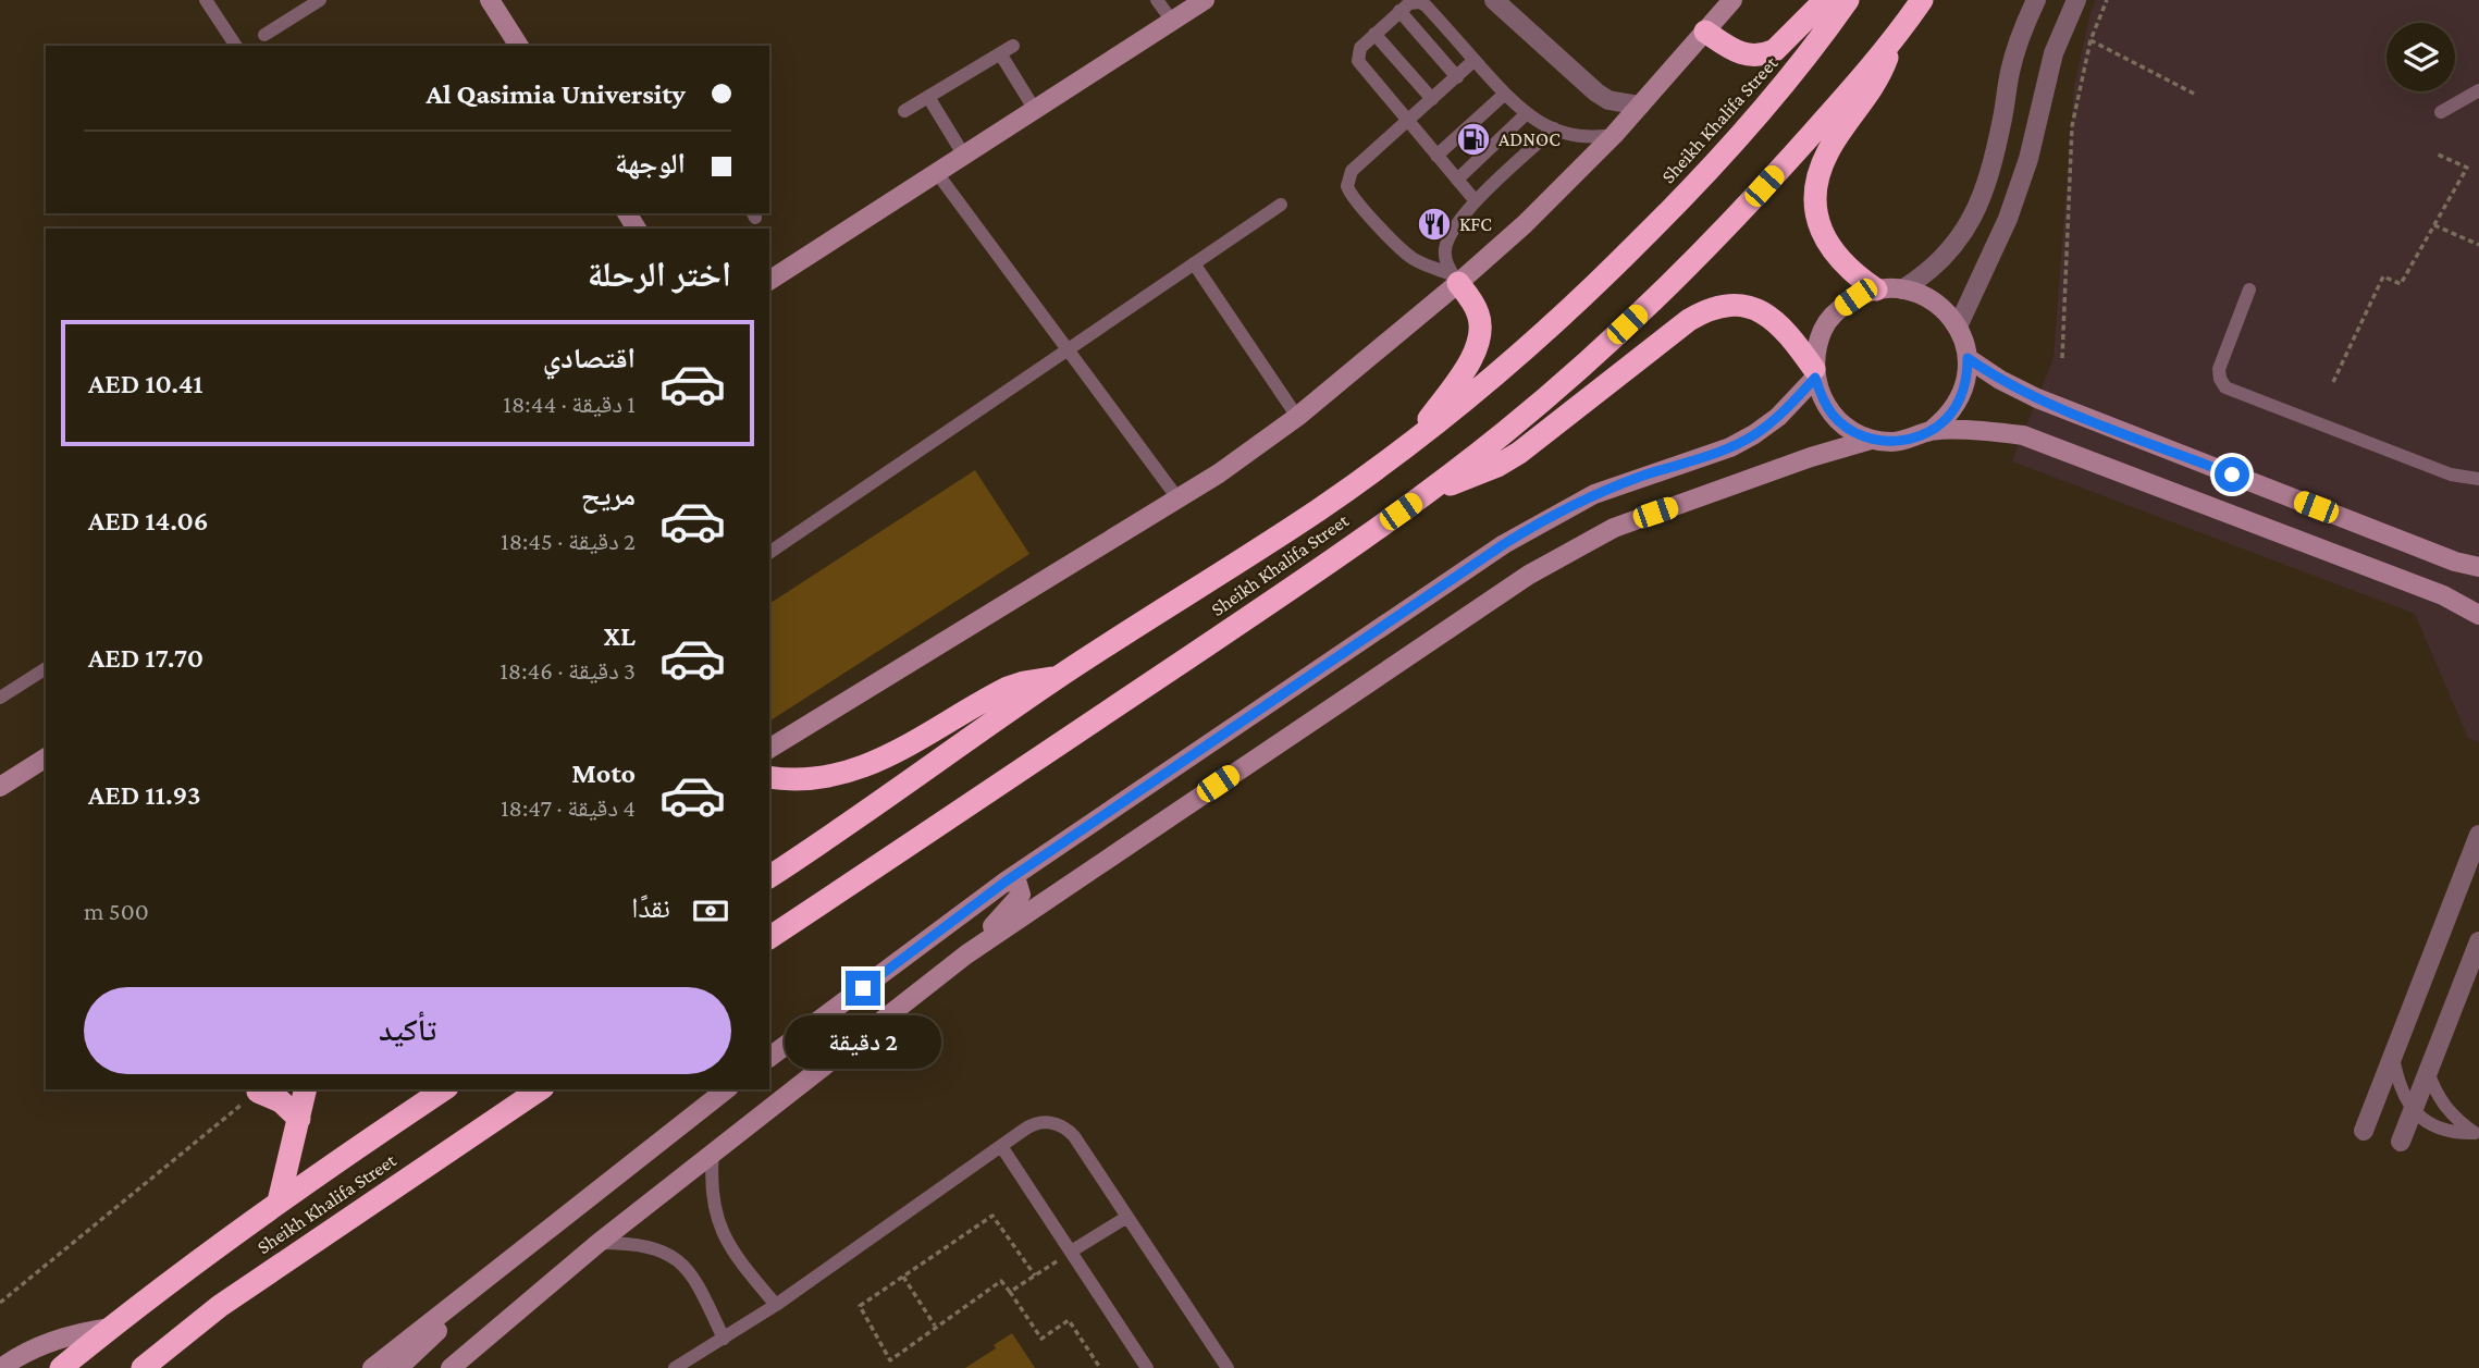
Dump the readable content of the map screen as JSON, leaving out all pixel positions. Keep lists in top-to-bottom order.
{
  "streets": {
    "highway": ["Sheikh Khalifa Street"]
  },
  "places": {
    "fuel station": ["ADNOC"],
    "restaurant": ["KFC"]
  },
  "page": {
    "banner": ["Al Qasimia University", "الوجهة"],
    "heading": "اختر الرحلة",
    "list": [
      {
        "name": "اقتصادي",
        "note": "1 دقيقة · 18:44",
        "value": "AED 10.41"
      },
      {
        "name": "مريح",
        "note": "2 دقيقة · 18:45",
        "value": "AED 14.06"
      },
      {
        "name": "XL",
        "note": "3 دقيقة · 18:46",
        "value": "AED 17.70"
      },
      {
        "name": "Moto",
        "note": "4 دقيقة · 18:47",
        "value": "AED 11.93"
      }
    ],
    "pay": ["نقدًا", "500 m"],
    "buttons": "تأكيد",
    "bubble": "2 دقيقة"
  }
}
